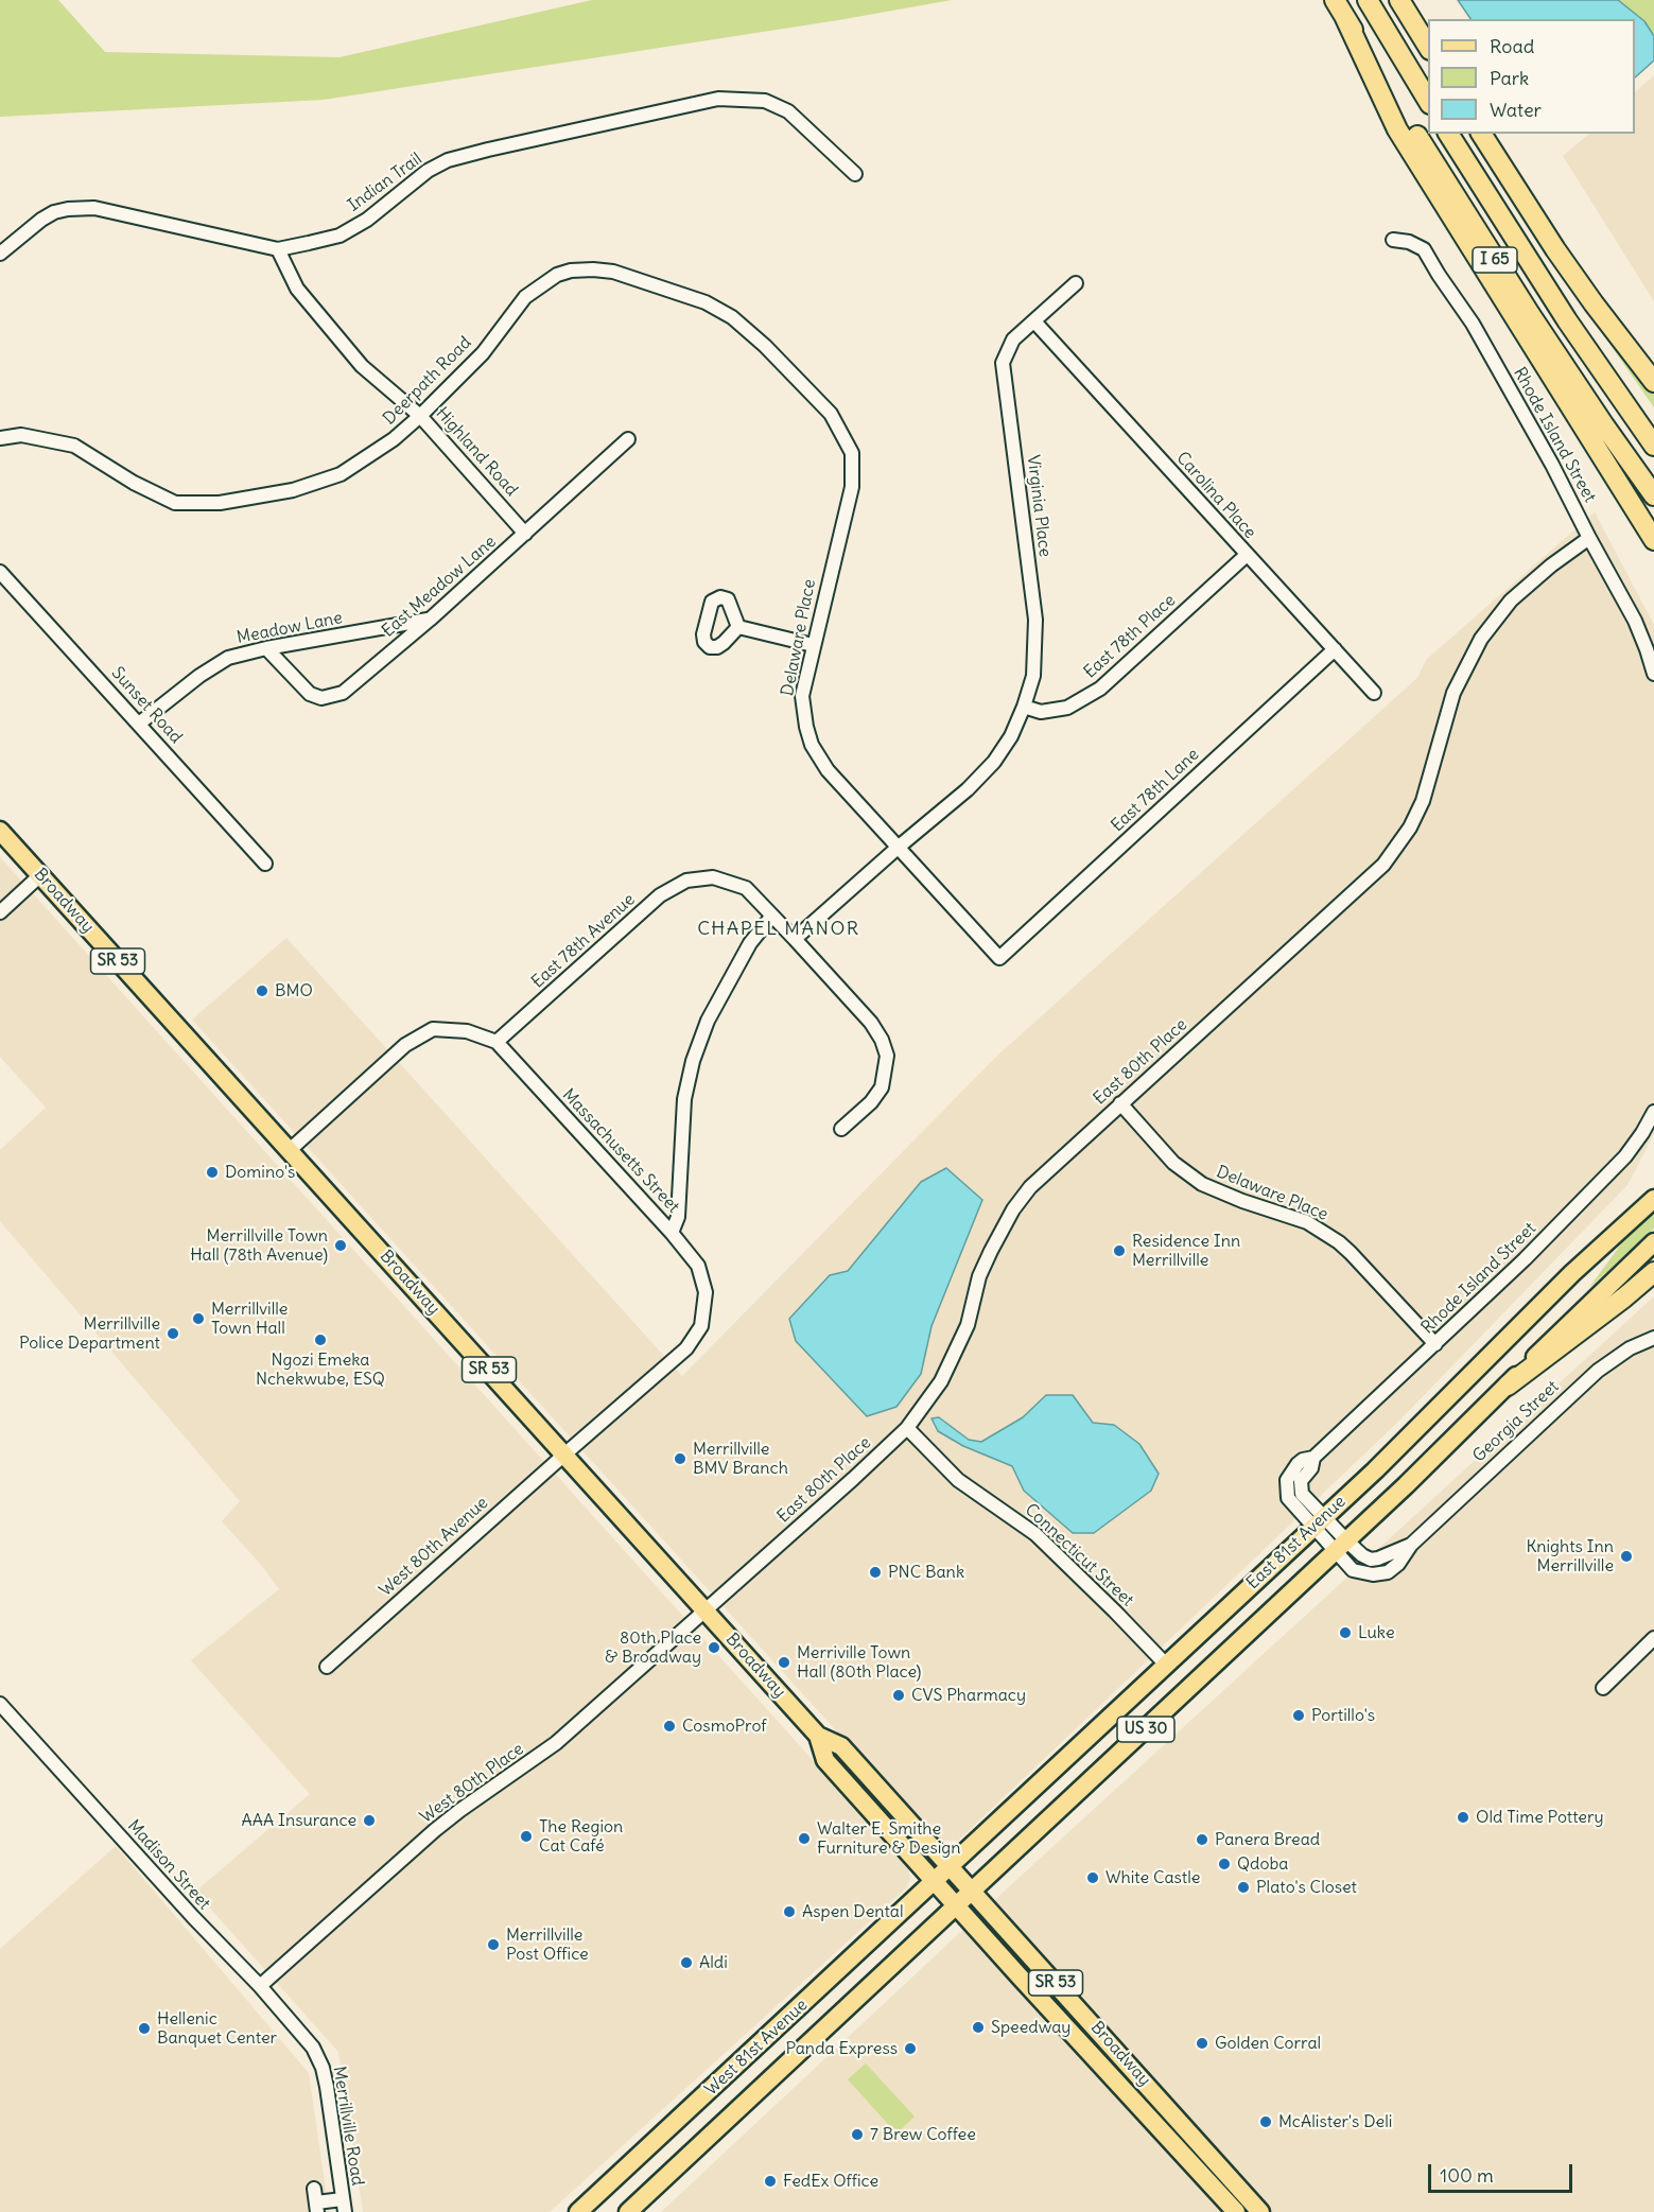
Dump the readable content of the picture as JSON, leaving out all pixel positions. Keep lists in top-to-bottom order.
{
  "streets": {
    "highway": ["I 65"],
    "main road": [
      "Broadway",
      "SR 53",
      "East 81st Avenue",
      "US 30",
      "West 81st Avenue"
    ],
    "street": [
      "Indian Trail",
      "Deerpath Road",
      "Rhode Island Street",
      "Highland Road",
      "Carolina Place",
      "Virginia Place",
      "East Meadow Lane",
      "Meadow Lane",
      "East 78th Place",
      "Delaware Place",
      "Sunset Road",
      "East 78th Lane",
      "East 78th Avenue",
      "East 80th Place",
      "Massachusetts Street",
      "Georgia Street",
      "West 80th Avenue",
      "Connecticut Street",
      "West 80th Place",
      "Madison Street",
      "Merrillville Road"
    ]
  },
  "crossings": [
    ["Indian Trail", "Highland Road"],
    ["Deerpath Road", "Highland Road"],
    ["Deerpath Road", "Delaware Place"],
    ["Rhode Island Street", "Delaware Place"],
    ["Rhode Island Street", "East 80th Place"],
    ["Rhode Island Street", "Georgia Street"],
    ["Rhode Island Street", "East 81st Avenue"],
    ["Highland Road", "East Meadow Lane"],
    ["Carolina Place", "Virginia Place"],
    ["Carolina Place", "East 78th Place"],
    ["Carolina Place", "East 78th Lane"],
    ["Virginia Place", "East 78th Place"],
    ["East Meadow Lane", "Meadow Lane"],
    ["Meadow Lane", "Sunset Road"],
    ["Delaware Place", "East 78th Lane"],
    ["Delaware Place", "East 80th Place"],
    ["Broadway", "East 80th Place"],
    ["Broadway", "Massachusetts Street"],
    ["Broadway", "East 81st Avenue"],
    ["Broadway", "West 80th Avenue"],
    ["Broadway", "West 80th Place"],
    ["Broadway", "West 81st Avenue"],
    ["East 78th Avenue", "Massachusetts Street"],
    ["East 80th Place", "Connecticut Street"],
    ["East 80th Place", "West 80th Place"],
    ["Massachusetts Street", "West 80th Avenue"],
    ["Georgia Street", "East 81st Avenue"],
    ["East 81st Avenue", "Connecticut Street"],
    ["East 81st Avenue", "West 81st Avenue"],
    ["West 80th Place", "Madison Street"],
    ["Madison Street", "Merrillville Road"]
  ],
  "districts": ["CHAPEL MANOR"],
  "places": [
    "BMO",
    "Domino's",
    "Merrillville Town Hall (78th Avenue)",
    "Residence Inn Merrillville",
    "Merrillville Town Hall",
    "Merrillville Police Department",
    "Ngozi Emeka Nchekwube, ESQ",
    "Merrillville BMV Branch",
    "Knights Inn Merrillville",
    "PNC Bank",
    "Luke",
    "80th Place & Broadway",
    "Merriville Town Hall (80th Place)",
    "CVS Pharmacy",
    "Portillo's",
    "CosmoProf",
    "Old Time Pottery",
    "AAA Insurance",
    "The Region Cat Café",
    "Walter E. Smithe Furniture & Design",
    "Panera Bread",
    "Qdoba",
    "White Castle",
    "Plato's Closet",
    "Aspen Dental",
    "Merrillville Post Office",
    "Aldi",
    "Speedway",
    "Hellenic Banquet Center",
    "Golden Corral",
    "Panda Express",
    "McAlister's Deli",
    "7 Brew Coffee",
    "FedEx Office"
  ],
  "legend": ["Road", "Park", "Water"],
  "scale_bar": "100 m"
}
